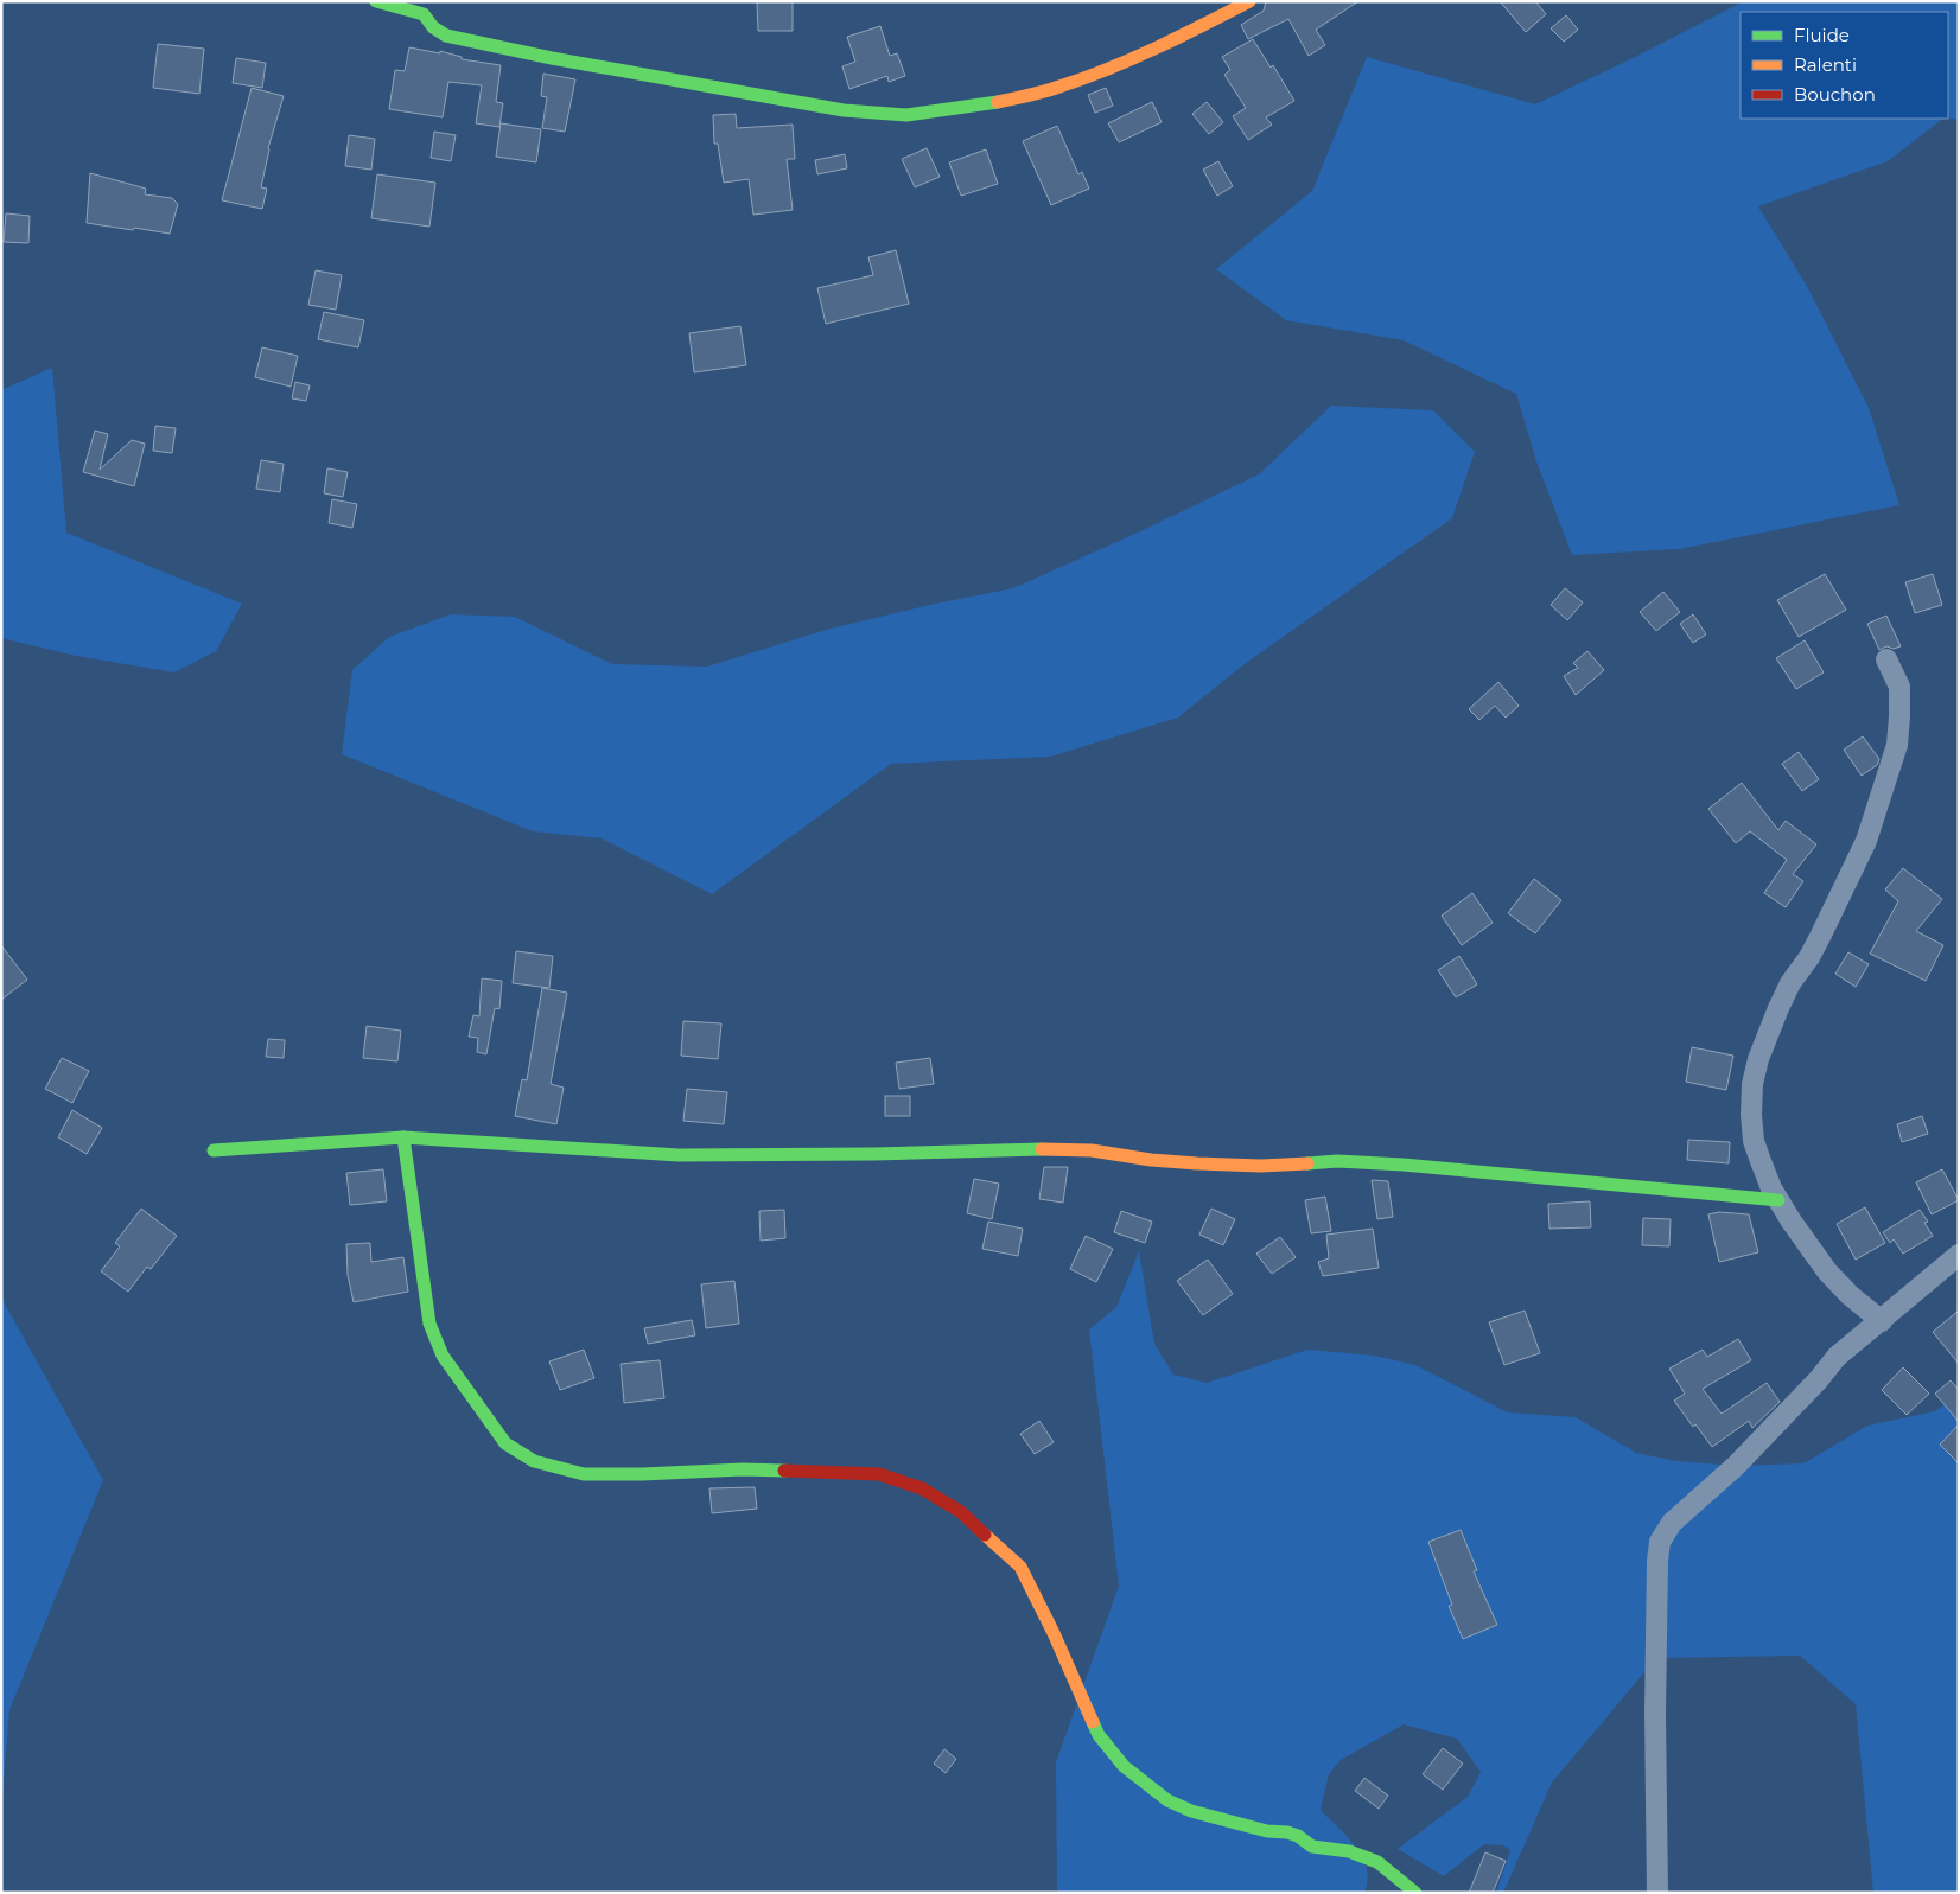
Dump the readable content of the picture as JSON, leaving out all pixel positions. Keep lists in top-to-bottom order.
{
  "legend": ["Fluide", "Ralenti", "Bouchon"]
}
